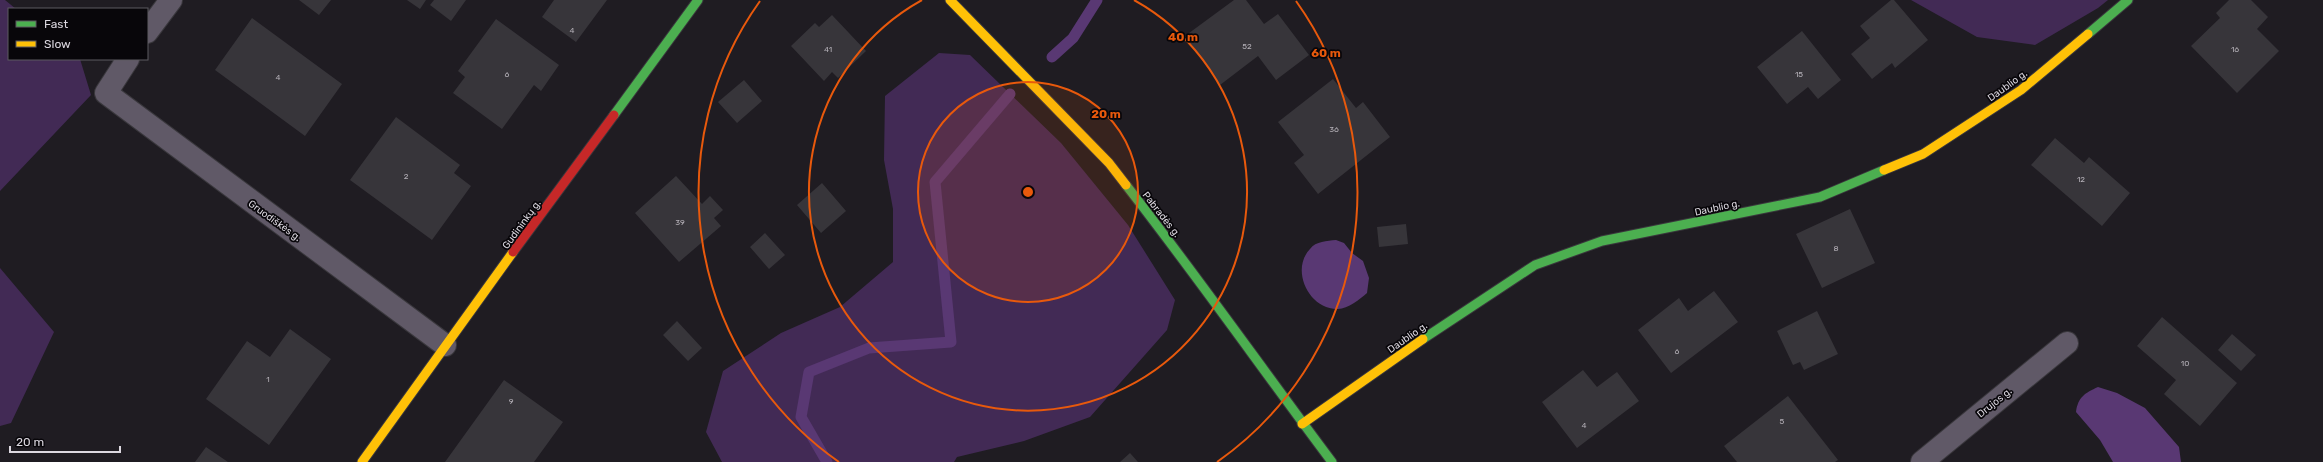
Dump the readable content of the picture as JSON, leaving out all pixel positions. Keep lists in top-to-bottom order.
{
  "streets": {
    "street": [
      "Daublio g.",
      "Pabradės g.",
      "Gruodiškės g.",
      "Gudininkų g.",
      "Drujos g."
    ]
  },
  "crossings": [
    ["Daublio g.", "Pabradės g."],
    ["Gruodiškės g.", "Gudininkų g."]
  ],
  "house_numbers": [
    "4",
    "52",
    "41",
    "16",
    "6",
    "15",
    "4",
    "36",
    "2",
    "12",
    "39",
    "8",
    "6",
    "10",
    "1",
    "9",
    "5",
    "4"
  ],
  "legend": ["Fast", "Slow"],
  "scale_bar": "20 m",
  "rings": ["40 m", "60 m", "20 m"]
}
